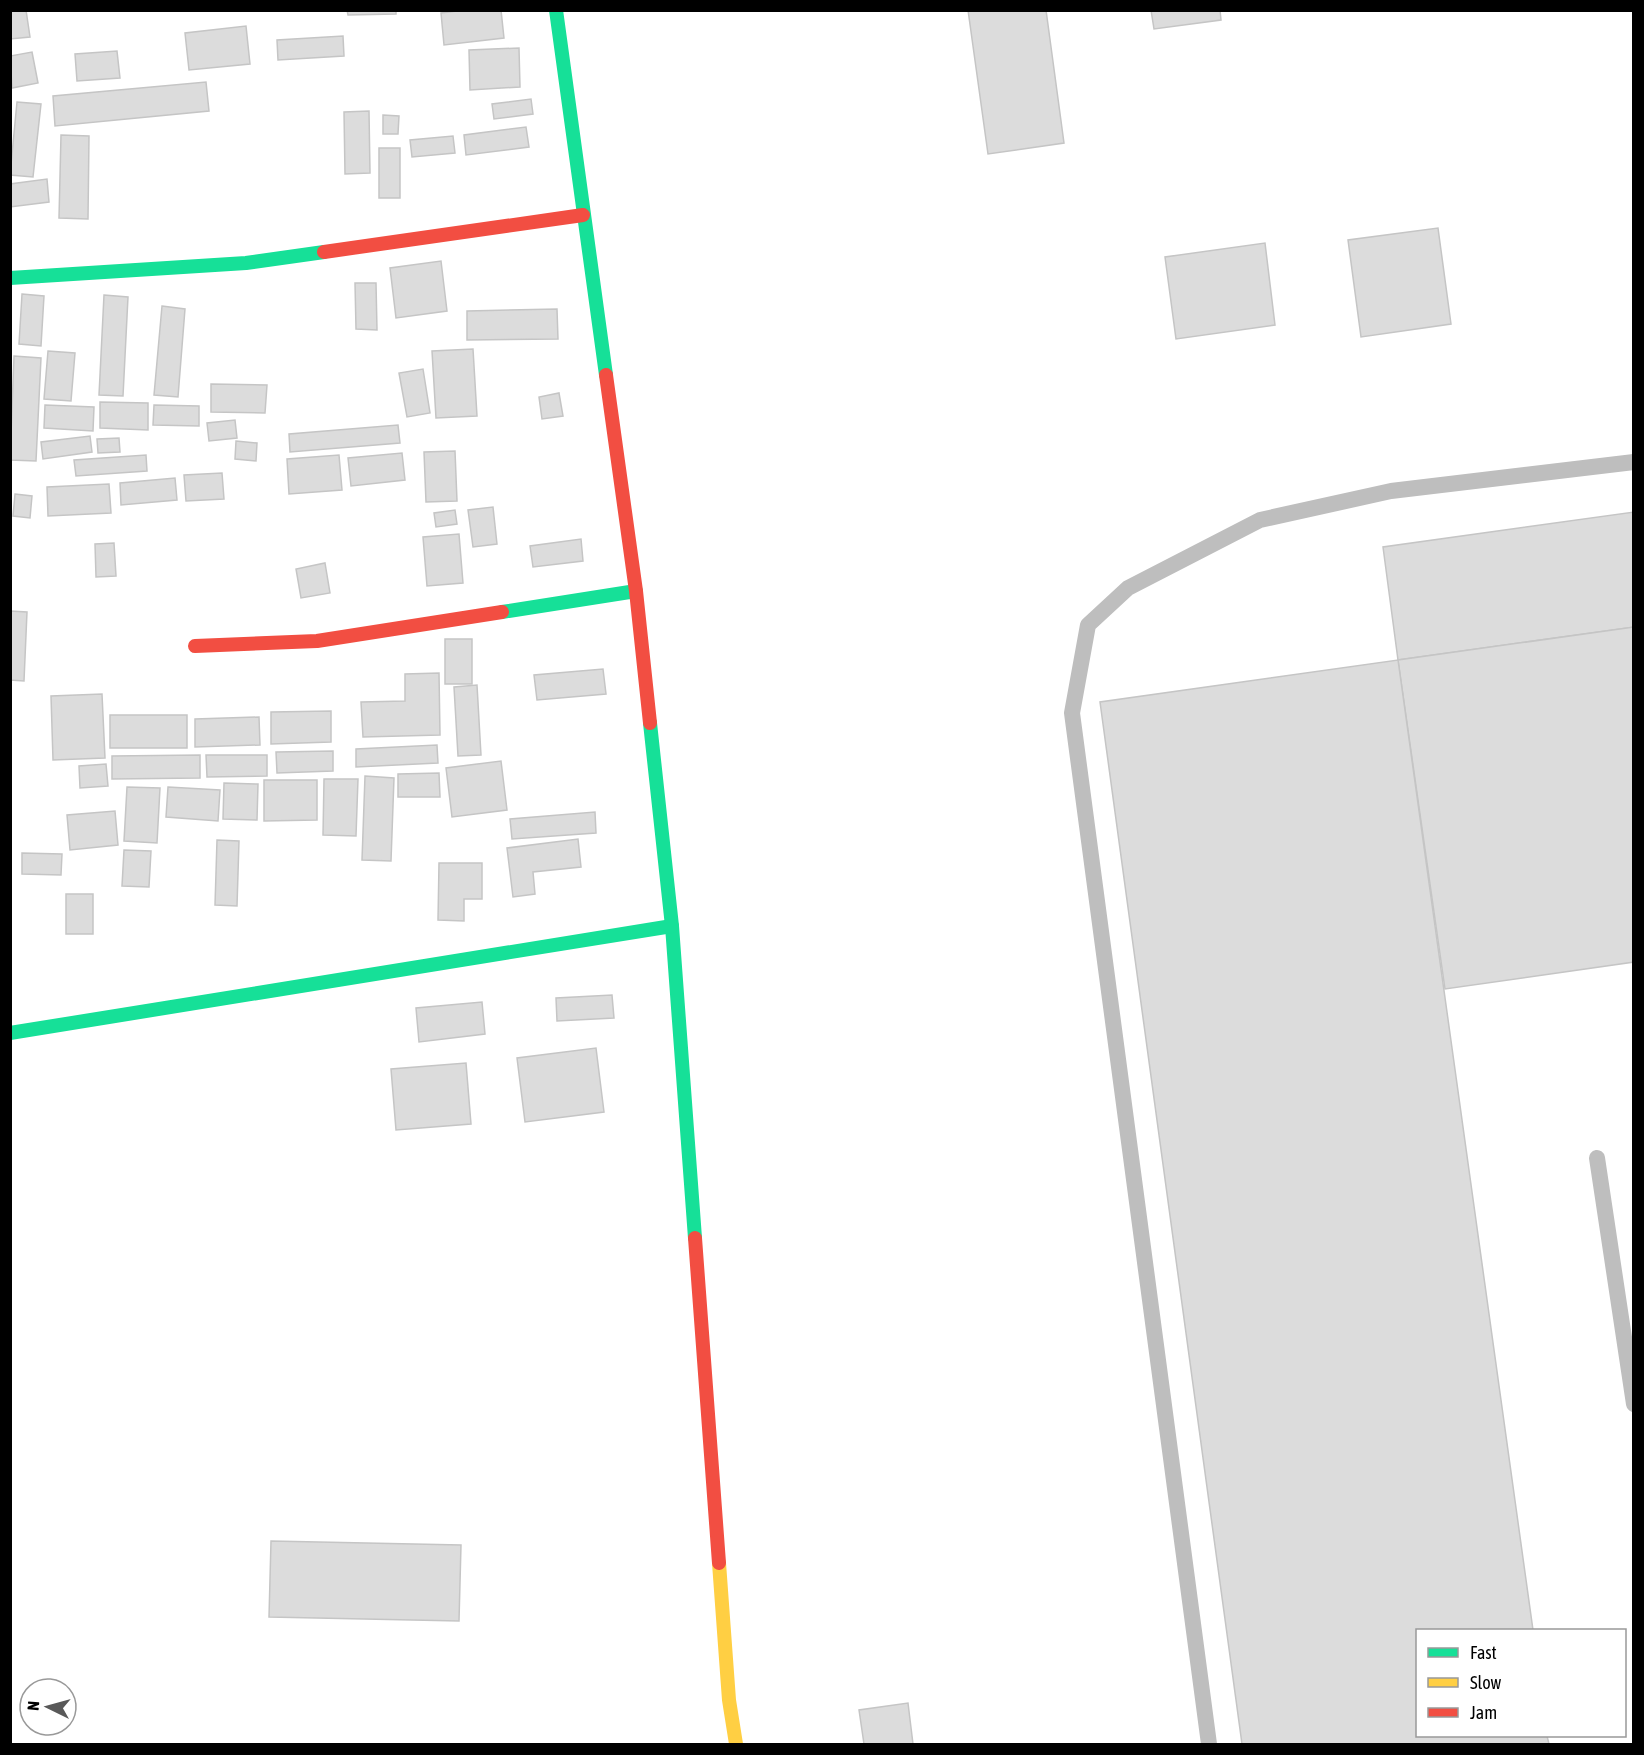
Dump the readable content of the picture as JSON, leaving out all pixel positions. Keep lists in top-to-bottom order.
{
  "legend": ["Fast", "Slow", "Jam"],
  "north": "left"
}
